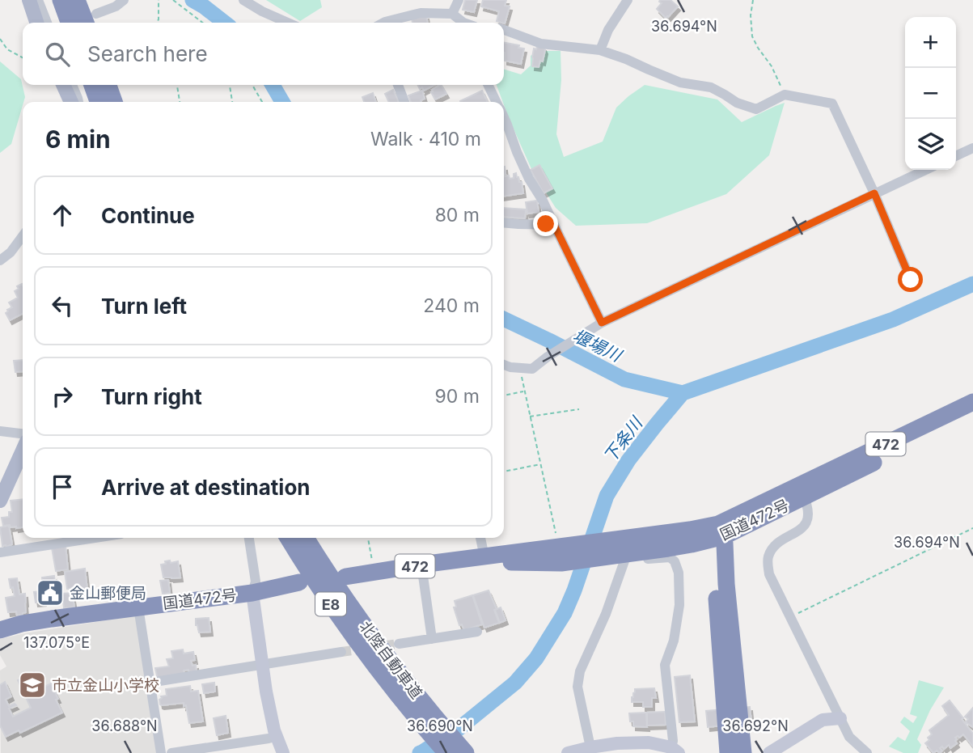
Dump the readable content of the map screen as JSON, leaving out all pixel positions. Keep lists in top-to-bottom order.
{
  "streets": {
    "highway": [
      "472",
      "国道472号",
      "E8",
      "北陸自動車道"
    ]
  },
  "water": ["堰場川", "下条川"],
  "places": {
    "public building": ["金山郵便局"],
    "school or university": ["市立金山小学校"]
  },
  "page": {
    "map_buttons": ["+", "−"],
    "search": "Search here",
    "heading": ["6 min", "Walk · 410 m"],
    "list": [
      ["Continue", "80 m"],
      ["Turn left", "240 m"],
      ["Turn right", "90 m"],
      "Arrive at destination"
    ]
  },
  "coordinates": [
    "36.694°N",
    "137.075°E",
    "36.688°N",
    "36.690°N",
    "36.692°N"
  ]
}
